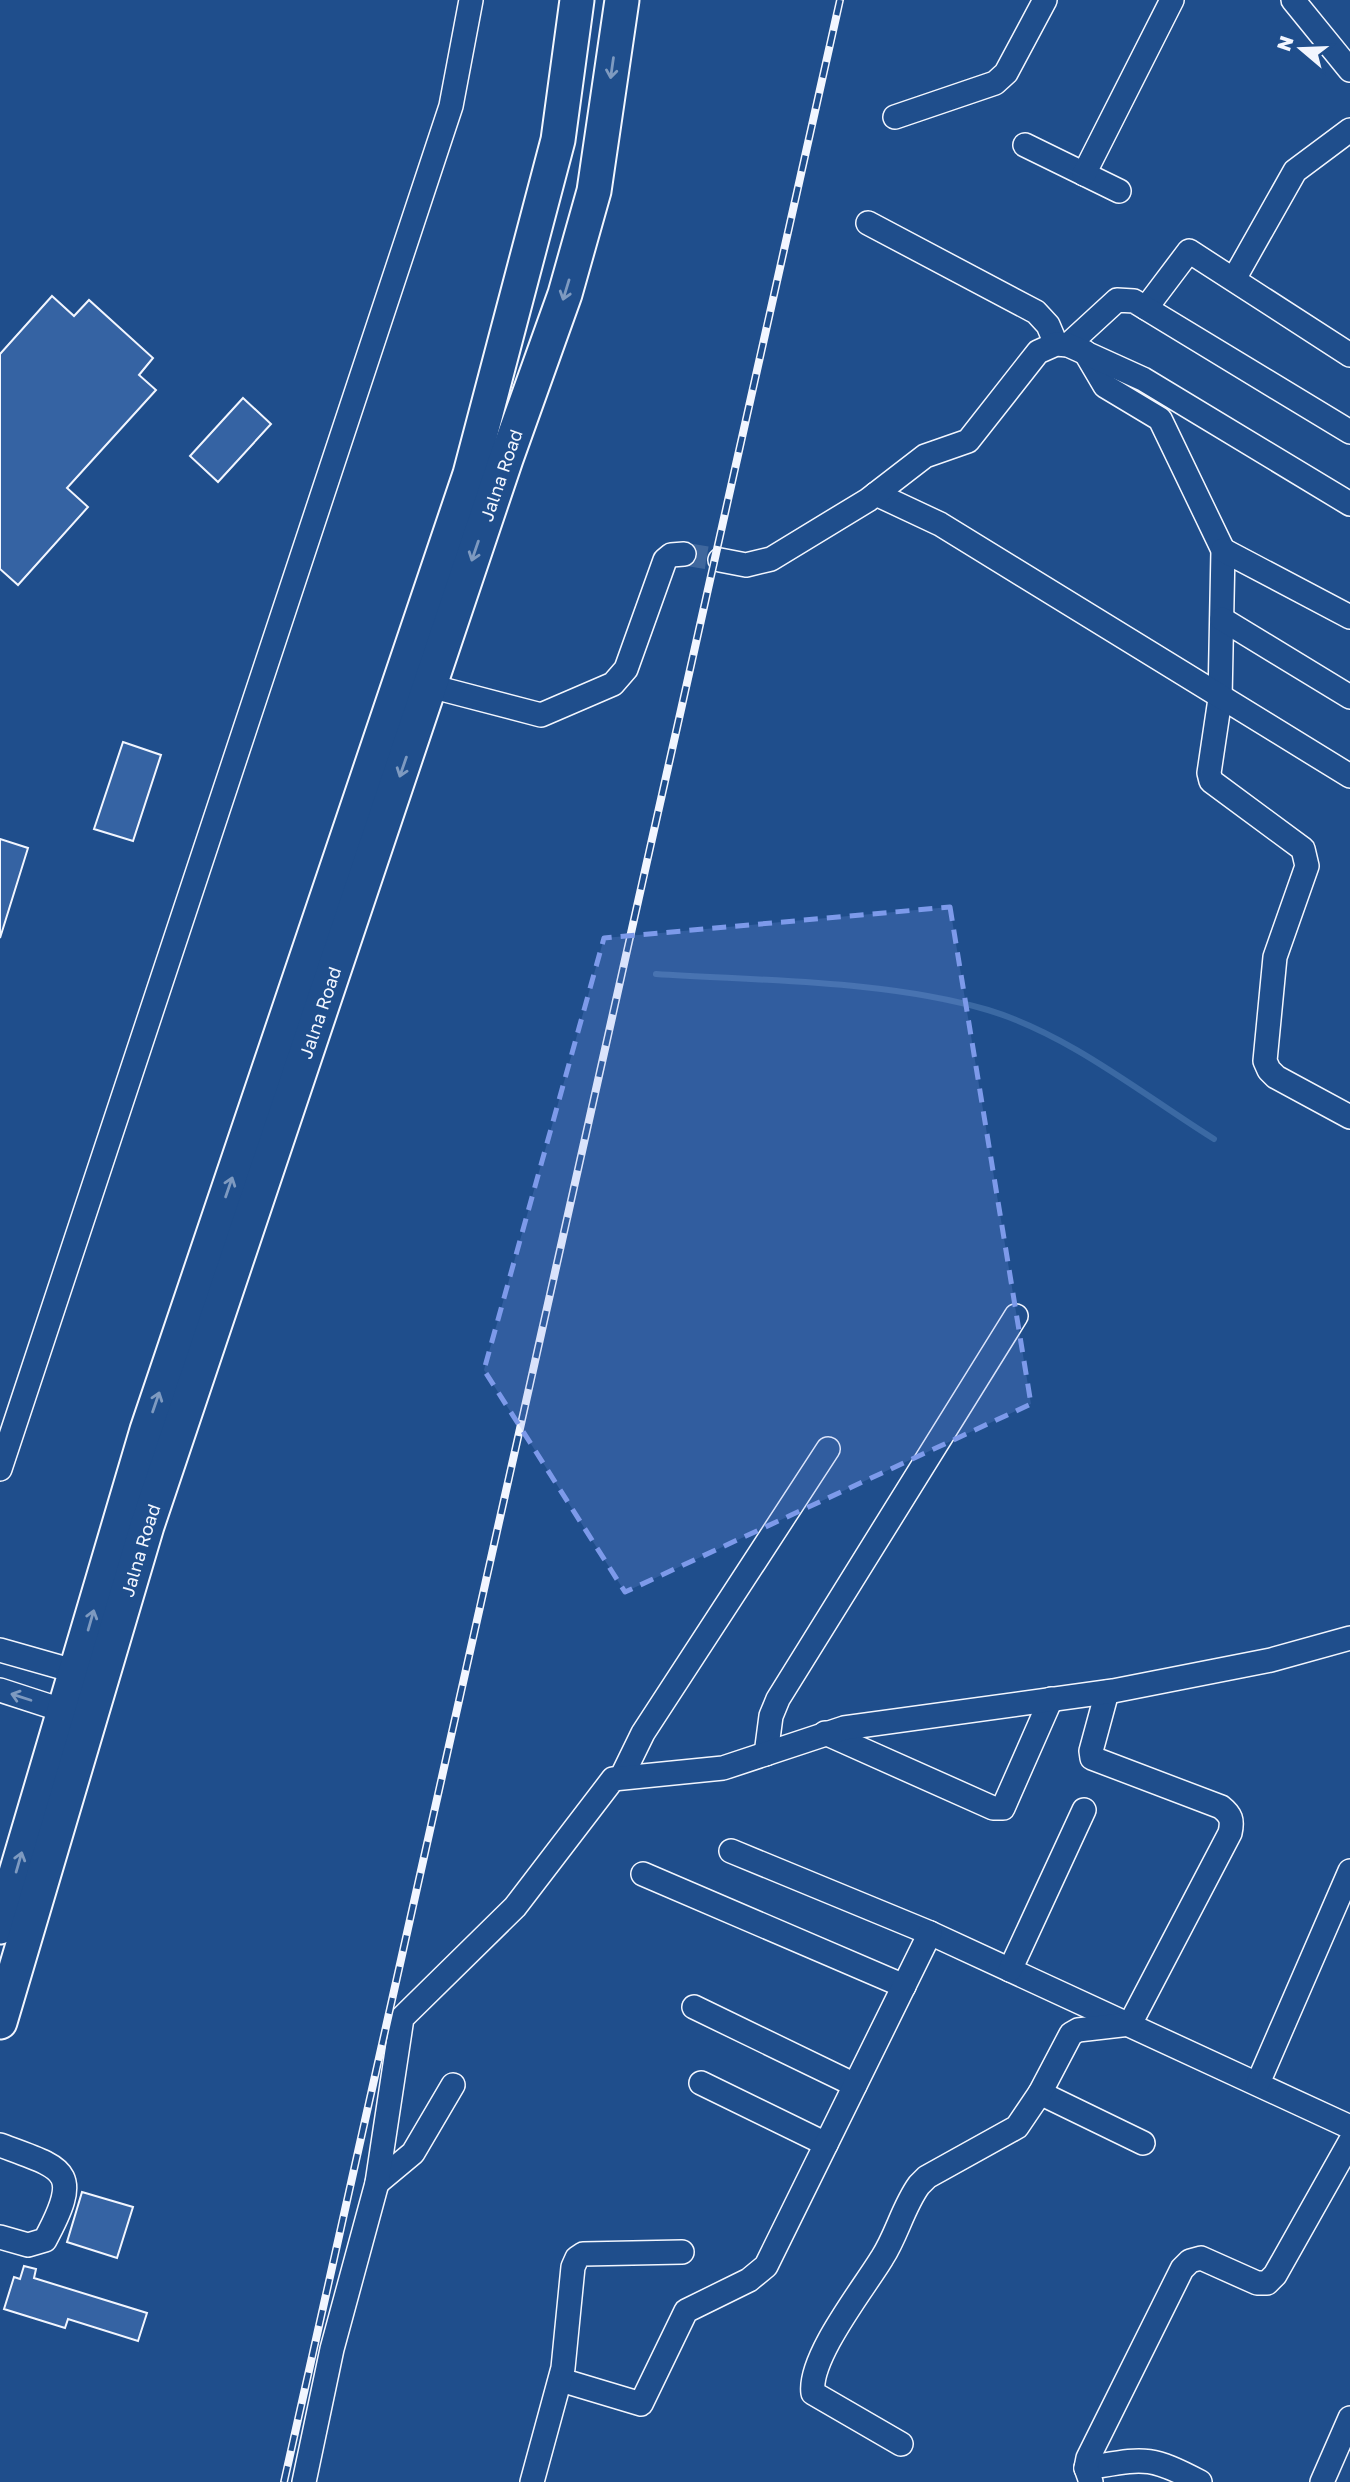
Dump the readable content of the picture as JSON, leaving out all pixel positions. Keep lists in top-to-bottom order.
{
  "streets": {
    "highway": ["Jalna Road"]
  },
  "north": "left"
}
